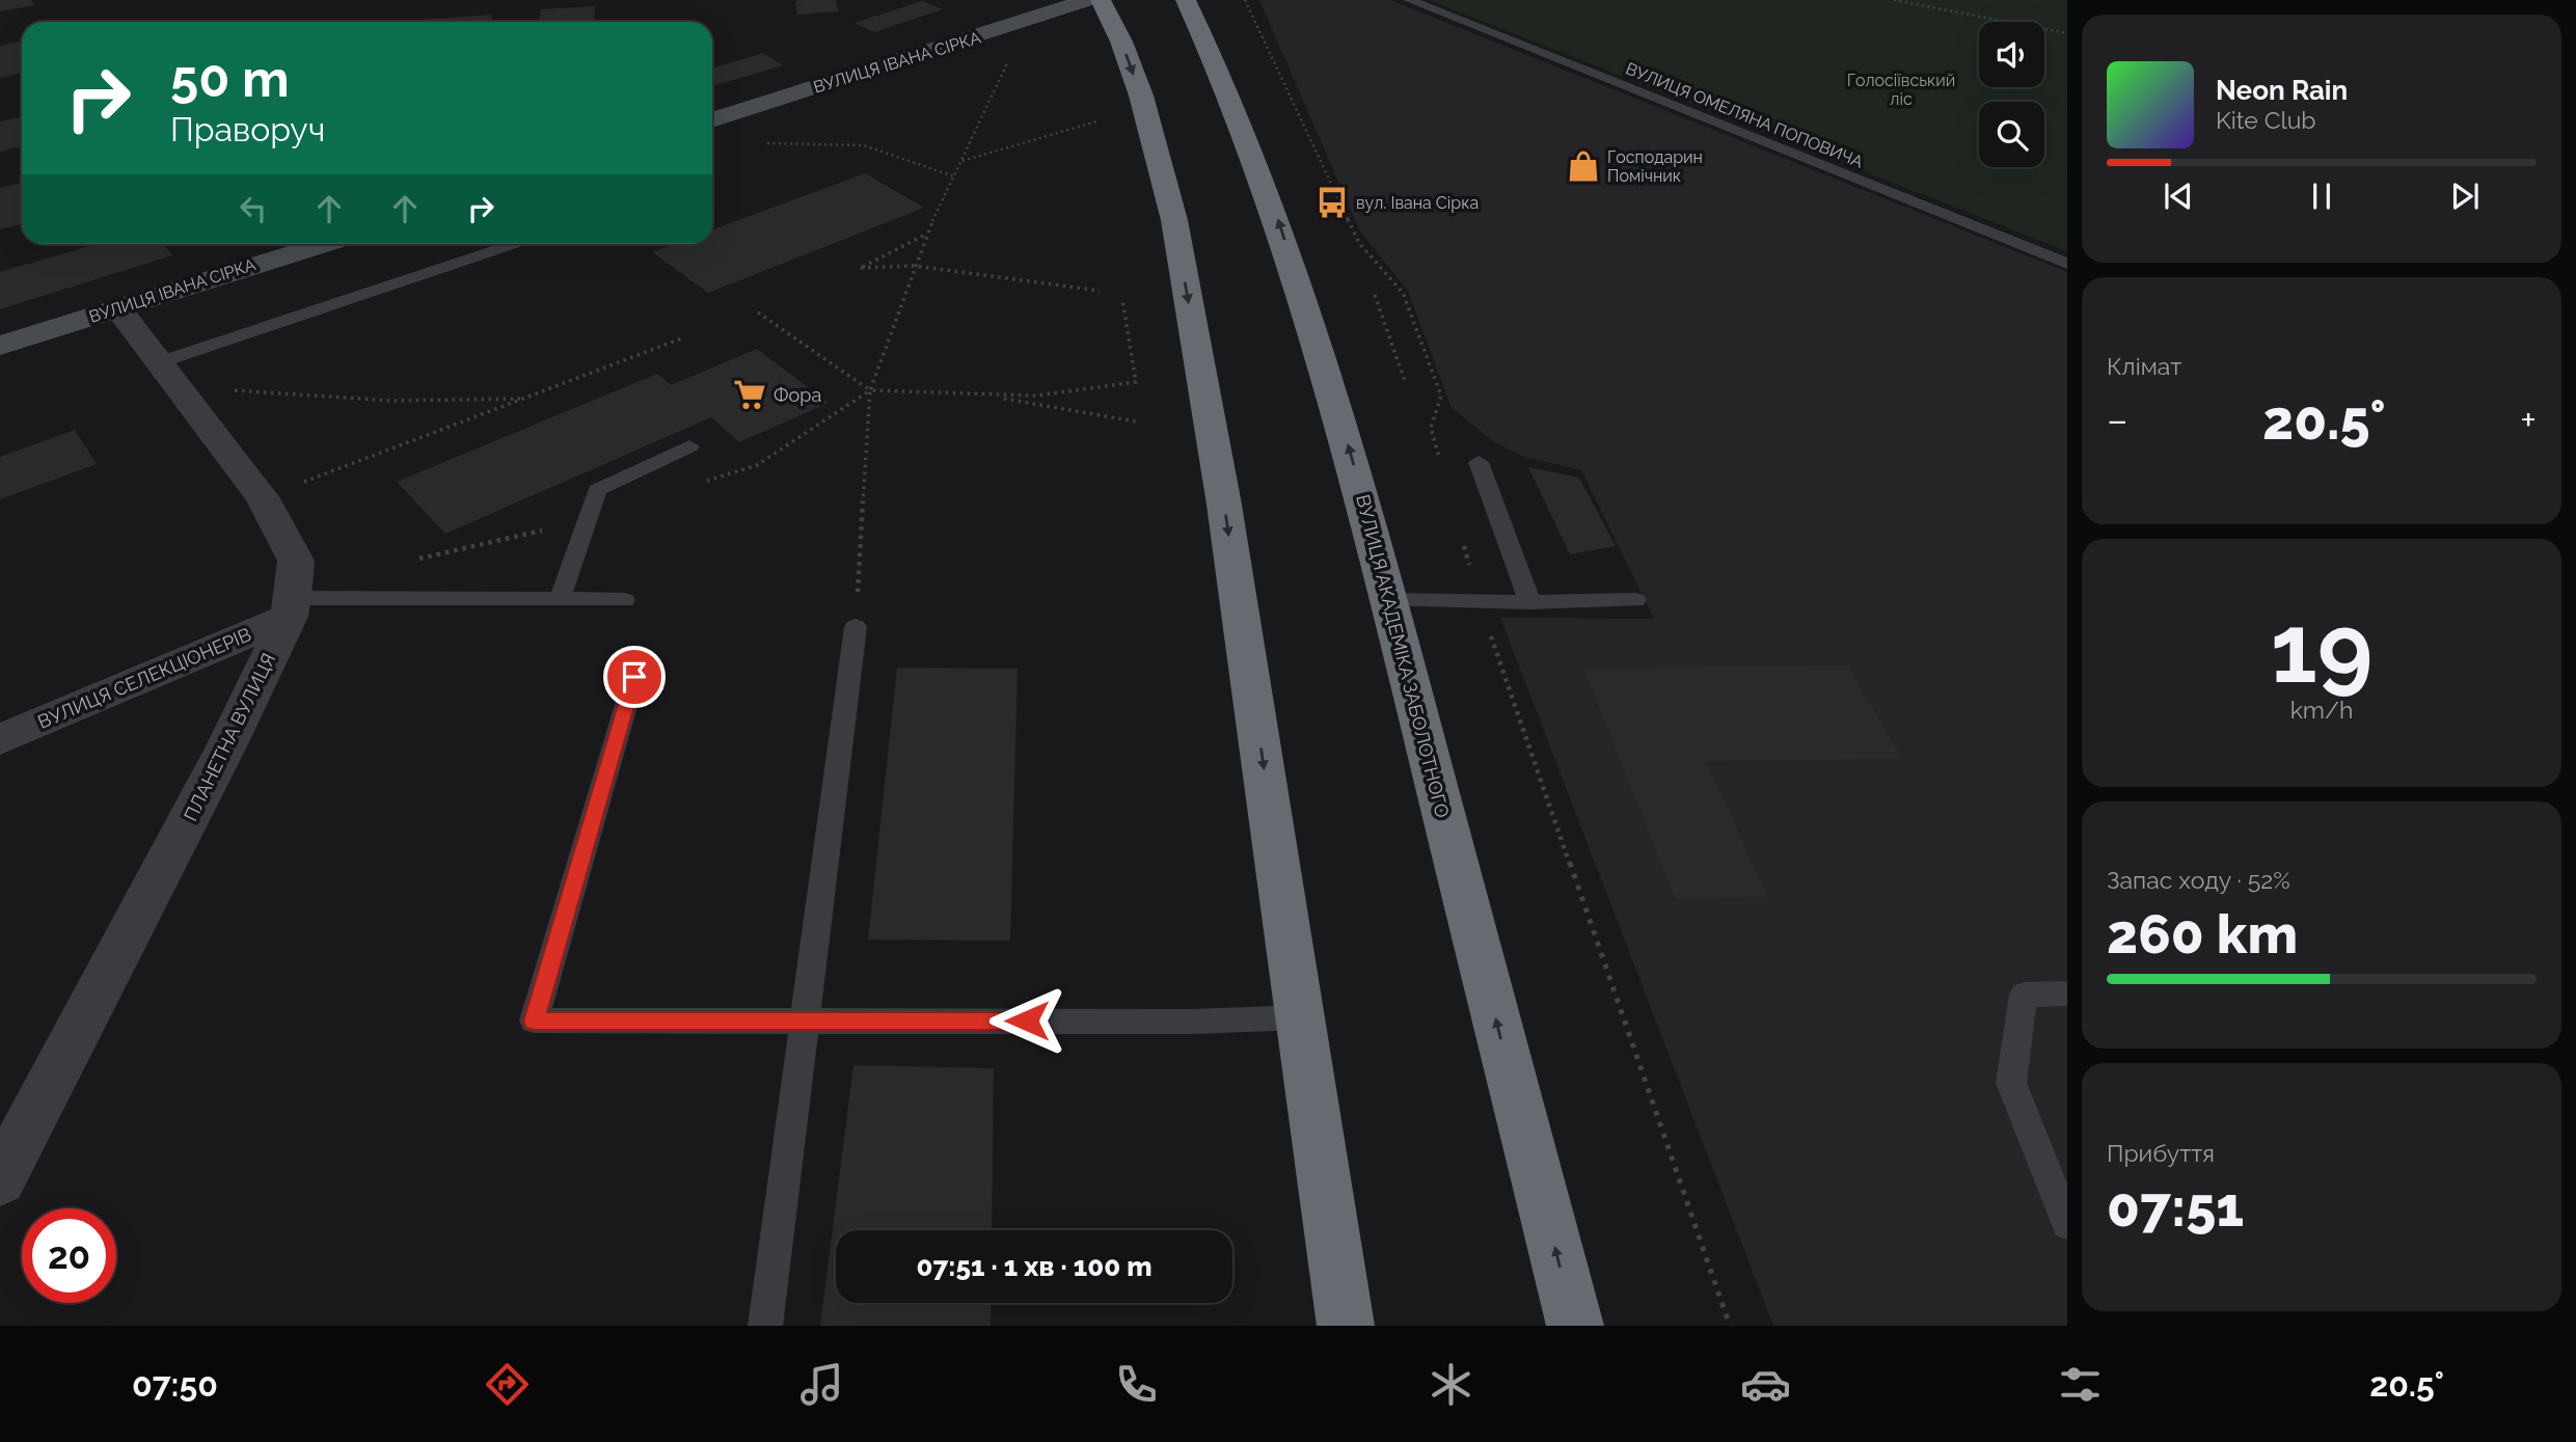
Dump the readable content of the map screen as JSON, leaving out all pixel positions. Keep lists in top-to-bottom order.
{
  "streets": {
    "highway": ["ВУЛИЦЯ АКАДЕМІКА ЗАБОЛОТНОГО"],
    "street": ["ВУЛИЦЯ ІВАНА СІРКА", "ВУЛИЦЯ СЕЛЕКЦІОНЕРІВ", "ПЛАНЕТНА ВУЛИЦЯ"],
    "lane": ["ВУЛИЦЯ ОМЕЛЯНА ПОПОВИЧА"]
  },
  "crossings": [
    ["ВУЛИЦЯ ІВАНА СІРКА", "ПЛАНЕТНА ВУЛИЦЯ"],
    ["ВУЛИЦЯ СЕЛЕКЦІОНЕРІВ", "ПЛАНЕТНА ВУЛИЦЯ"]
  ],
  "parks": ["Голосіївський ліс"],
  "places": {
    "shop": ["Господарин Помічник"],
    "bus stop": ["вул. Івана Сірка"],
    "supermarket": ["Фора"]
  },
  "page": {
    "turn": ["50 m", "Праворуч"],
    "song": ["Neon Rain", "Kite Club"],
    "tile": [
      "Клімат",
      ["19", "km/h"],
      ["Запас ходу · 52%", "260 km"],
      ["Прибуття", "07:51"]
    ],
    "heat": ["−", "20.5°", "+"],
    "limit": "20",
    "trip": "07:51 · 1 хв · 100 m",
    "tabs": ["07:50", "20.5°"]
  }
}
